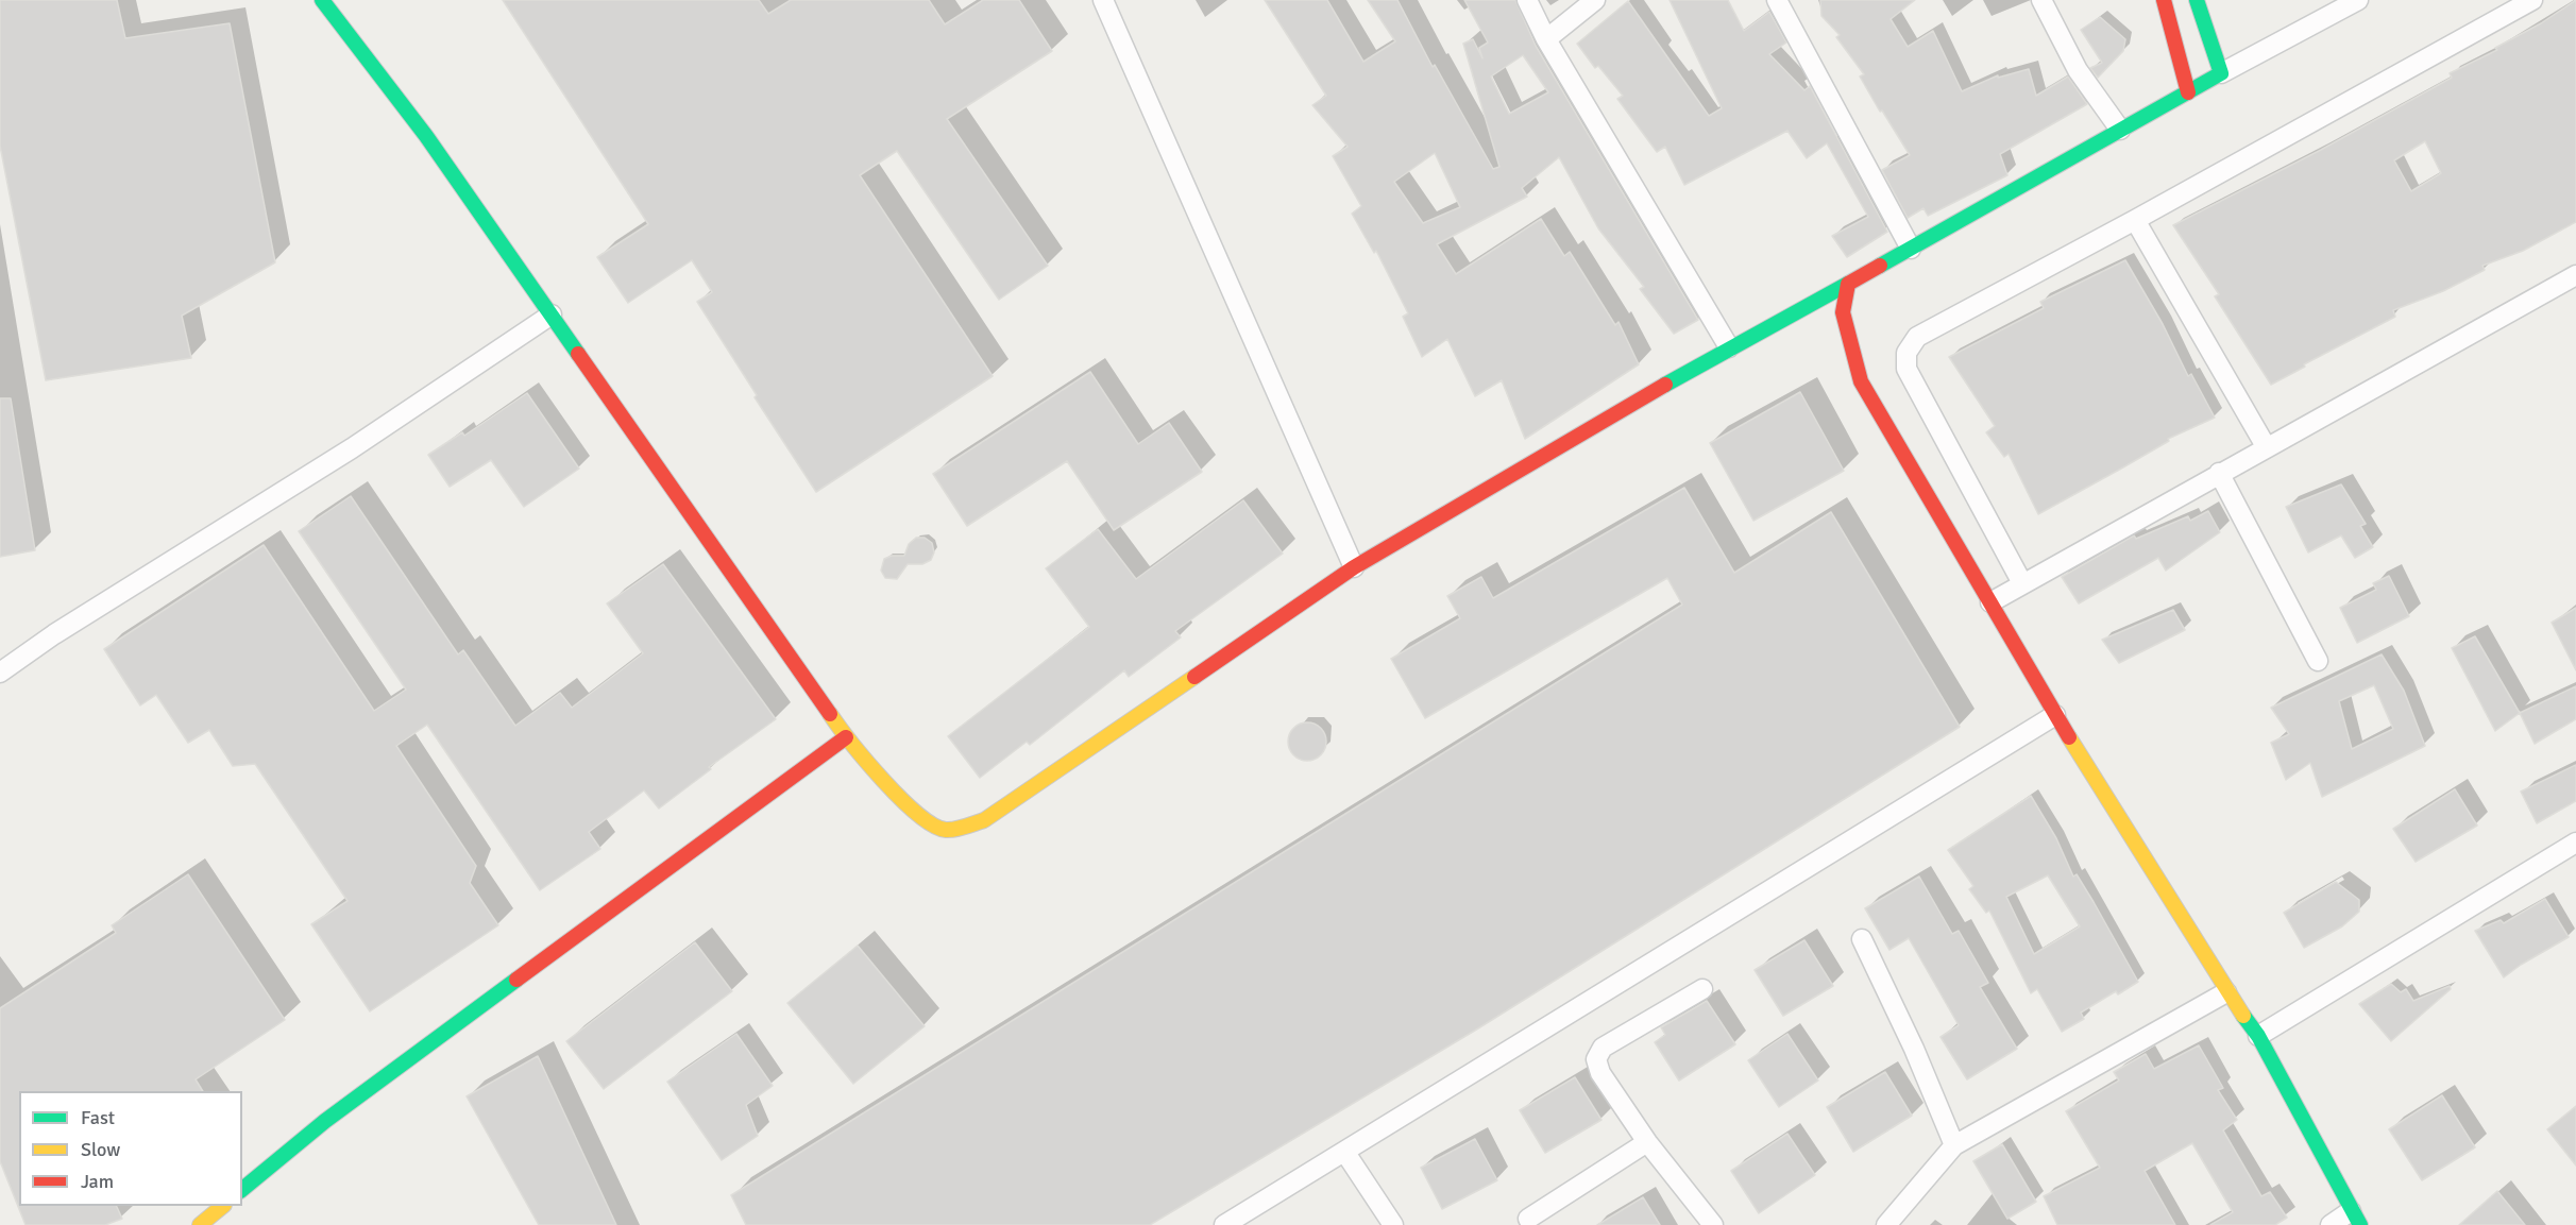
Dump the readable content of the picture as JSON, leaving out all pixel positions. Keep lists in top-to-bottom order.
{
  "legend": ["Fast", "Slow", "Jam"]
}
